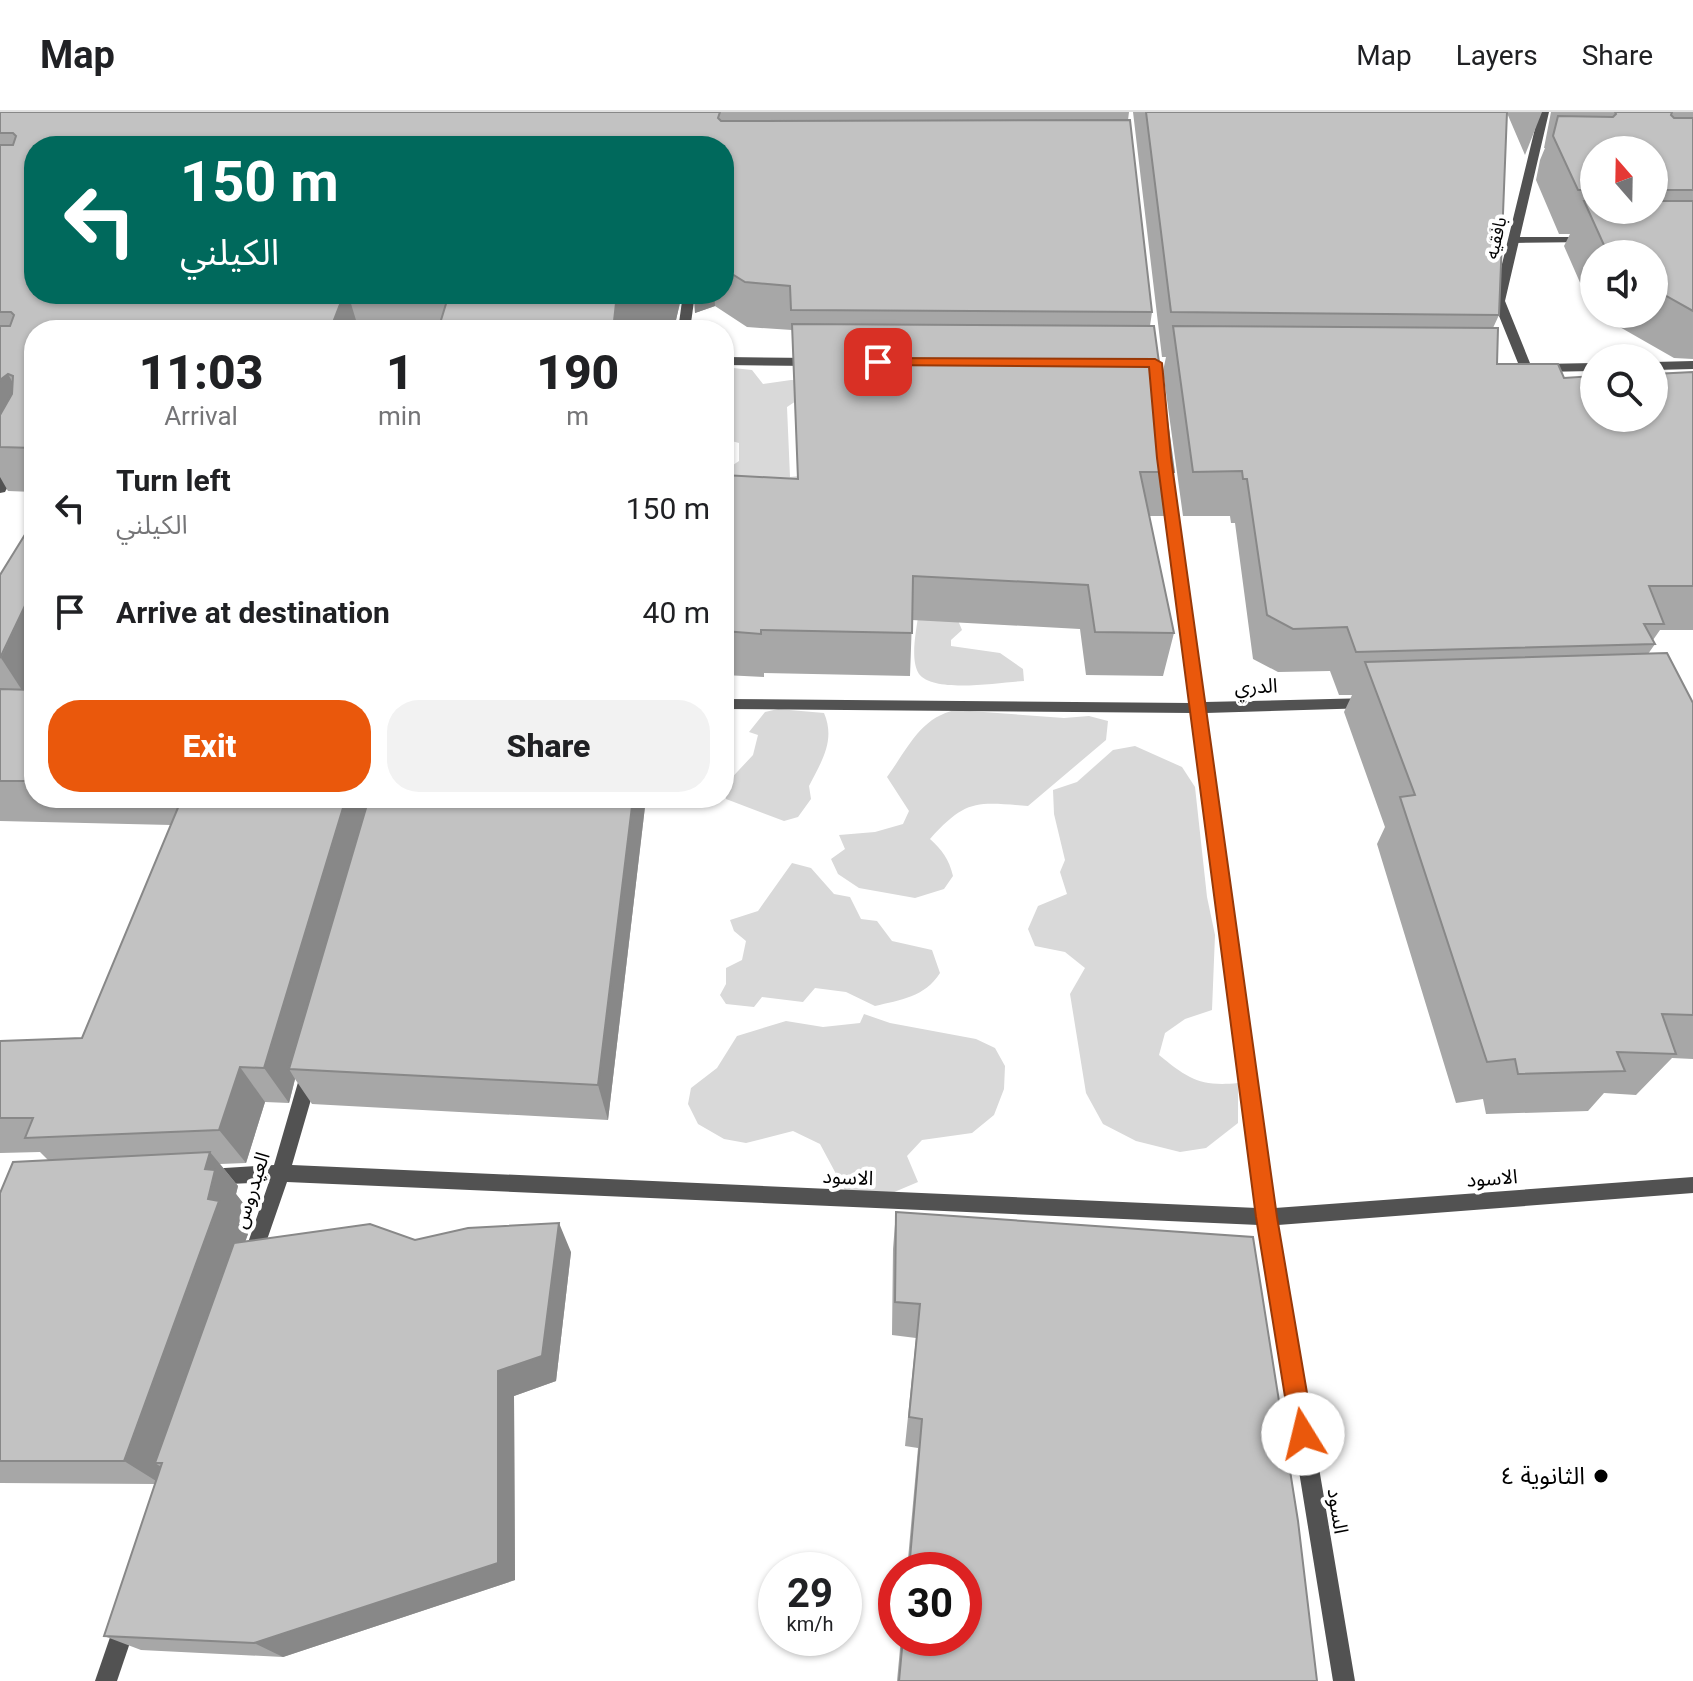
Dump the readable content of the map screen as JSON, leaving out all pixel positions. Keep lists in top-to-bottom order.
{
  "streets": {
    "street": [
      "بافقيه",
      "الدري",
      "الاسود",
      "العيدروس",
      "السود"
    ]
  },
  "crossings": [
    ["الدري", "السود"],
    ["الاسود", "العيدروس"],
    ["الاسود", "السود"]
  ],
  "places": ["الثانوية ٤"],
  "north": "top",
  "page": {
    "header": "Map",
    "nav": ["Map", "Layers", "Share"],
    "turn": ["150 m", "الكيلني"],
    "eta": [
      "11:03",
      "Arrival",
      "1",
      "min",
      "190",
      "m"
    ],
    "list": [
      {
        "name": "Turn left",
        "note": "الكيلني",
        "value": "150 m"
      },
      {
        "name": "Arrive at destination",
        "value": "40 m"
      }
    ],
    "buttons": ["Exit", "Share"],
    "speed": "29 km/h",
    "limit": "30"
  }
}
